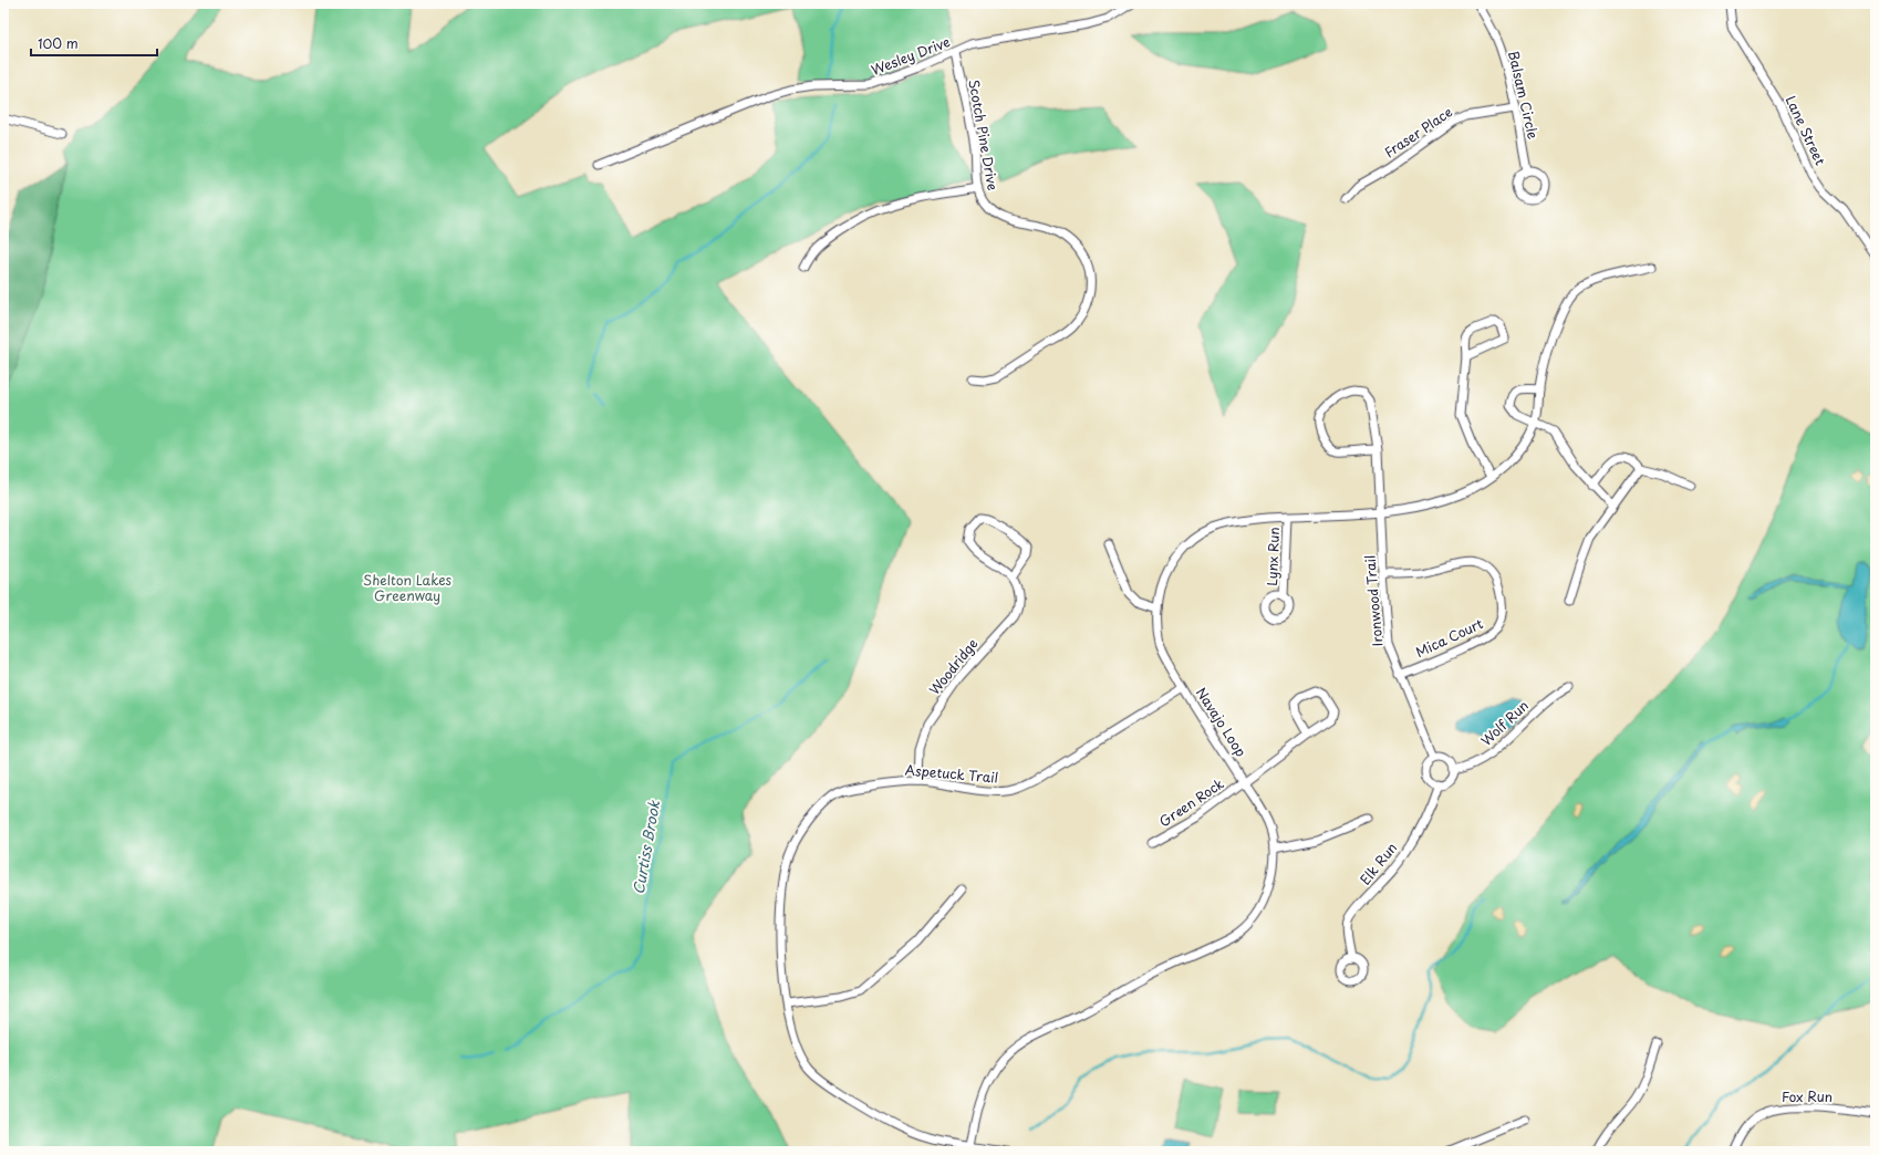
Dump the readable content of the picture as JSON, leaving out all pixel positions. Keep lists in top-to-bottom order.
{
  "streets": {
    "street": [
      "Wesley Drive",
      "Balsam Circle",
      "Lane Street",
      "Fraser Place",
      "Scotch Pine Drive",
      "Lynx Run",
      "Ironwood Trail",
      "Mica Court",
      "Woodridge",
      "Navajo Loop",
      "Wolf Run",
      "Aspetuck Trail",
      "Green Rock",
      "Elk Run",
      "Fox Run"
    ]
  },
  "crossings": [
    ["Wesley Drive", "Scotch Pine Drive"],
    ["Balsam Circle", "Fraser Place"],
    ["Lynx Run", "Navajo Loop"],
    ["Ironwood Trail", "Mica Court"],
    ["Ironwood Trail", "Navajo Loop"],
    ["Ironwood Trail", "Wolf Run"],
    ["Ironwood Trail", "Elk Run"],
    ["Woodridge", "Aspetuck Trail"],
    ["Navajo Loop", "Aspetuck Trail"],
    ["Navajo Loop", "Green Rock"],
    ["Wolf Run", "Elk Run"]
  ],
  "water": ["Curtiss Brook"],
  "parks": ["Shelton Lakes Greenway"],
  "scale_bar": "100 m"
}
